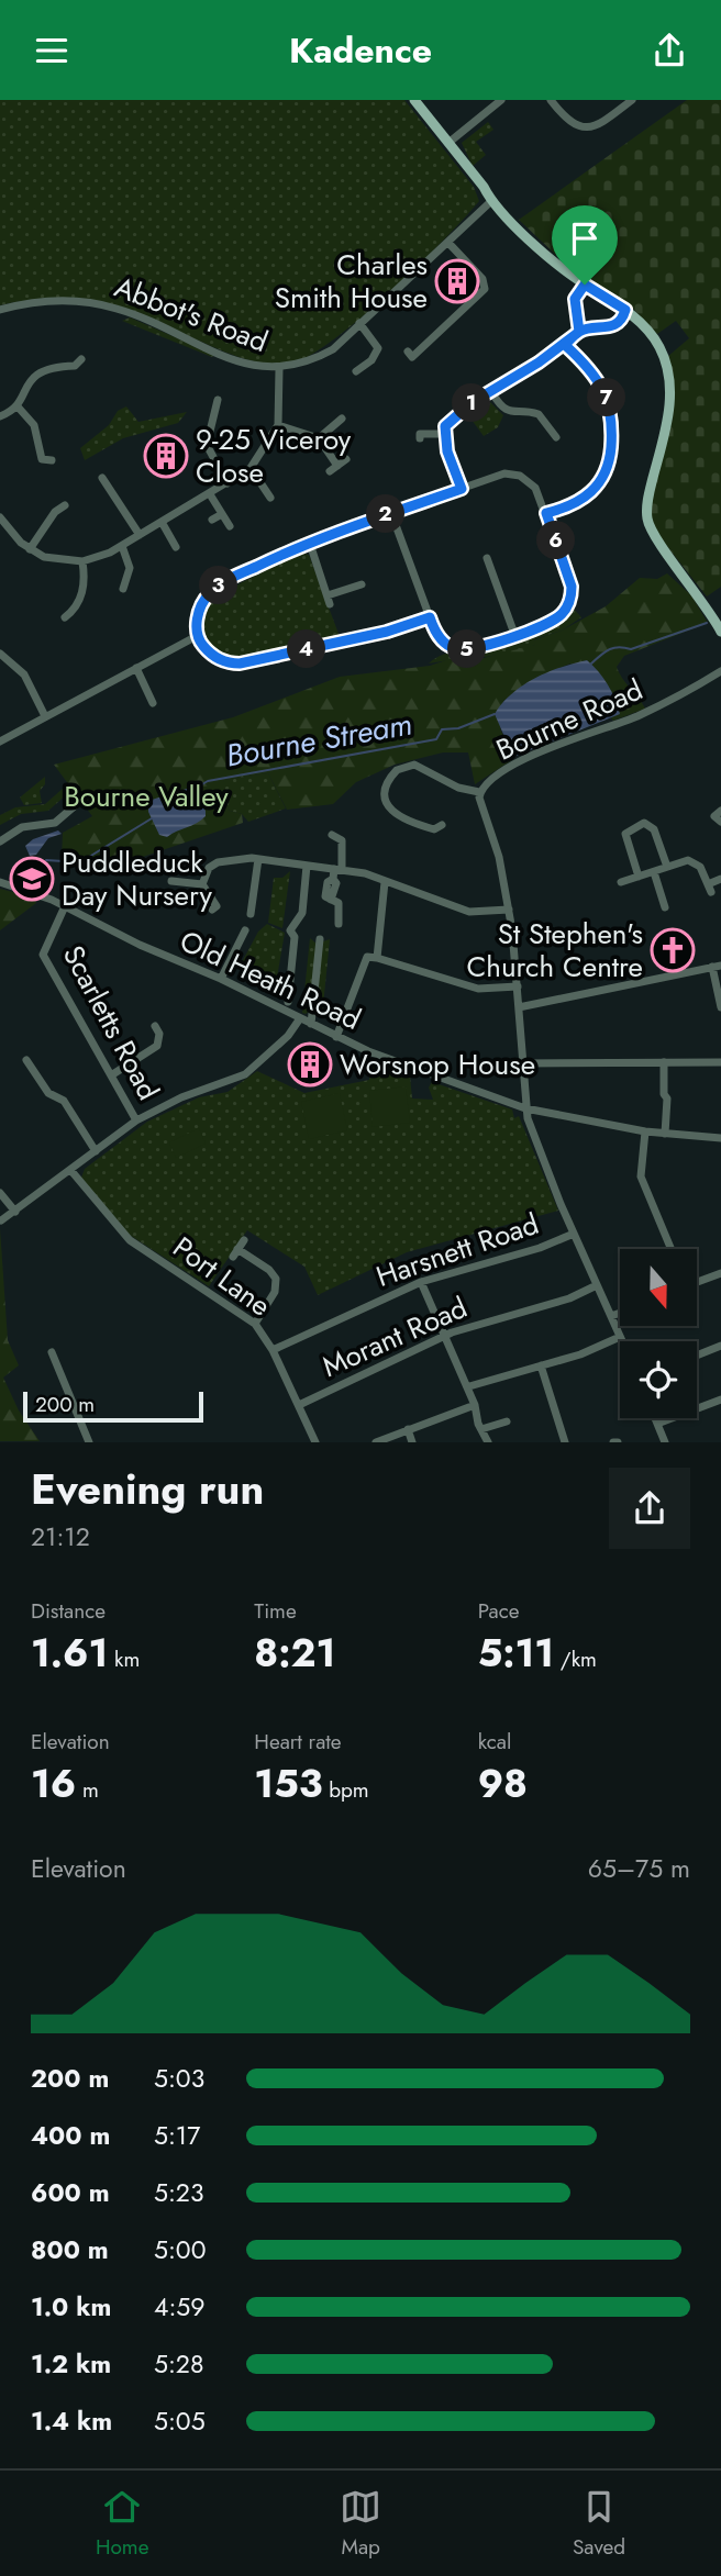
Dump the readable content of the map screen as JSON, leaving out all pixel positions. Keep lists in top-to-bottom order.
{
  "streets": {
    "street": [
      "Abbot's Road",
      "Bourne Road",
      "Old Heath Road",
      "Scarletts Road",
      "Harsnett Road",
      "Port Lane",
      "Morant Road"
    ]
  },
  "crossings": [
    ["Bourne Road", "Old Heath Road"],
    ["Bourne Road", "Harsnett Road"],
    ["Bourne Road", "Morant Road"],
    ["Old Heath Road", "Scarletts Road"],
    ["Harsnett Road", "Port Lane"],
    ["Port Lane", "Morant Road"]
  ],
  "water": ["Bourne Stream"],
  "parks": ["Bourne Valley"],
  "places": {
    "building": ["Charles Smith House", "9-25 Viceroy Close", "Worsnop House"],
    "school or university": ["Puddleduck Day Nursery"],
    "church": ["St Stephen's Church Centre"]
  },
  "scale_bar": "200 m",
  "north": "bottom",
  "page": {
    "header": "Kadence",
    "pins": [
      "7",
      "1",
      "2",
      "6",
      "3",
      "4",
      "5"
    ],
    "scale": "200 m",
    "heading": ["Evening run", "21:12"],
    "stats": [
      ["Distance", "1.61 km"],
      ["Time", "8:21"],
      ["Pace", "5:11 /km"],
      ["Elevation", "16 m"],
      ["Heart rate", "153 bpm"],
      ["kcal", "98"]
    ],
    "chart": ["Elevation", "65–75 m"],
    "list": [
      {
        "name": "200 m",
        "note": "5:03"
      },
      {
        "name": "400 m",
        "note": "5:17"
      },
      {
        "name": "600 m",
        "note": "5:23"
      },
      {
        "name": "800 m",
        "note": "5:00"
      },
      {
        "name": "1.0 km",
        "note": "4:59"
      },
      {
        "name": "1.2 km",
        "note": "5:28"
      },
      {
        "name": "1.4 km",
        "note": "5:05"
      }
    ],
    "tabs": ["Home", "Map", "Saved"]
  }
}
